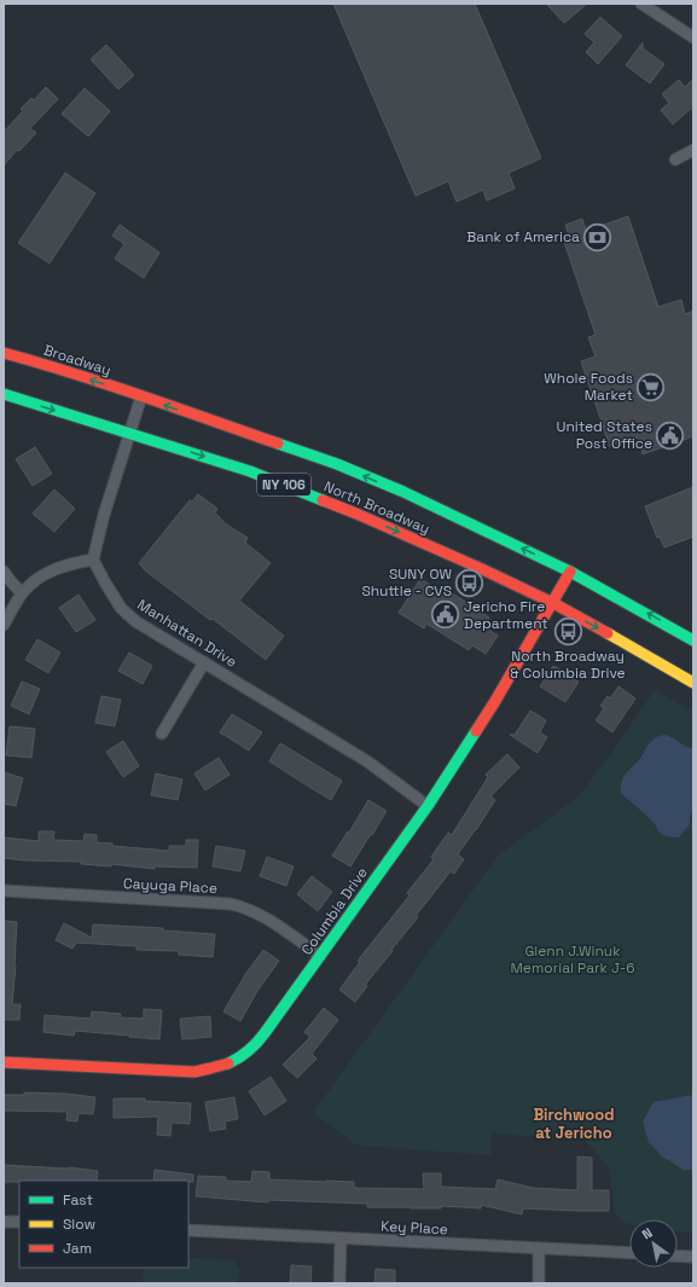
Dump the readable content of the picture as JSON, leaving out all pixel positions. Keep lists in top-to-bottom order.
{
  "streets": {
    "main road": [
      "Broadway",
      "NY 106",
      "North Broadway",
      "Columbia Drive"
    ],
    "street": ["Manhattan Drive", "Cayuga Place", "Key Place"]
  },
  "crossings": [
    ["Broadway", "North Broadway"],
    ["North Broadway", "Columbia Drive"],
    ["Manhattan Drive", "Columbia Drive"],
    ["Cayuga Place", "Columbia Drive"]
  ],
  "one_way": ["Broadway"],
  "districts": ["Birchwood at Jericho"],
  "parks": ["Glenn J.Winuk Memorial Park J-6"],
  "places": {
    "bank": ["Bank of America"],
    "supermarket": ["Whole Foods Market"],
    "public building": ["United States Post Office", "Jericho Fire Department"],
    "bus stop": ["SUNY OW Shuttle - CVS", "North Broadway & Columbia Drive"]
  },
  "legend": ["Fast", "Slow", "Jam"],
  "north": "top left"
}
